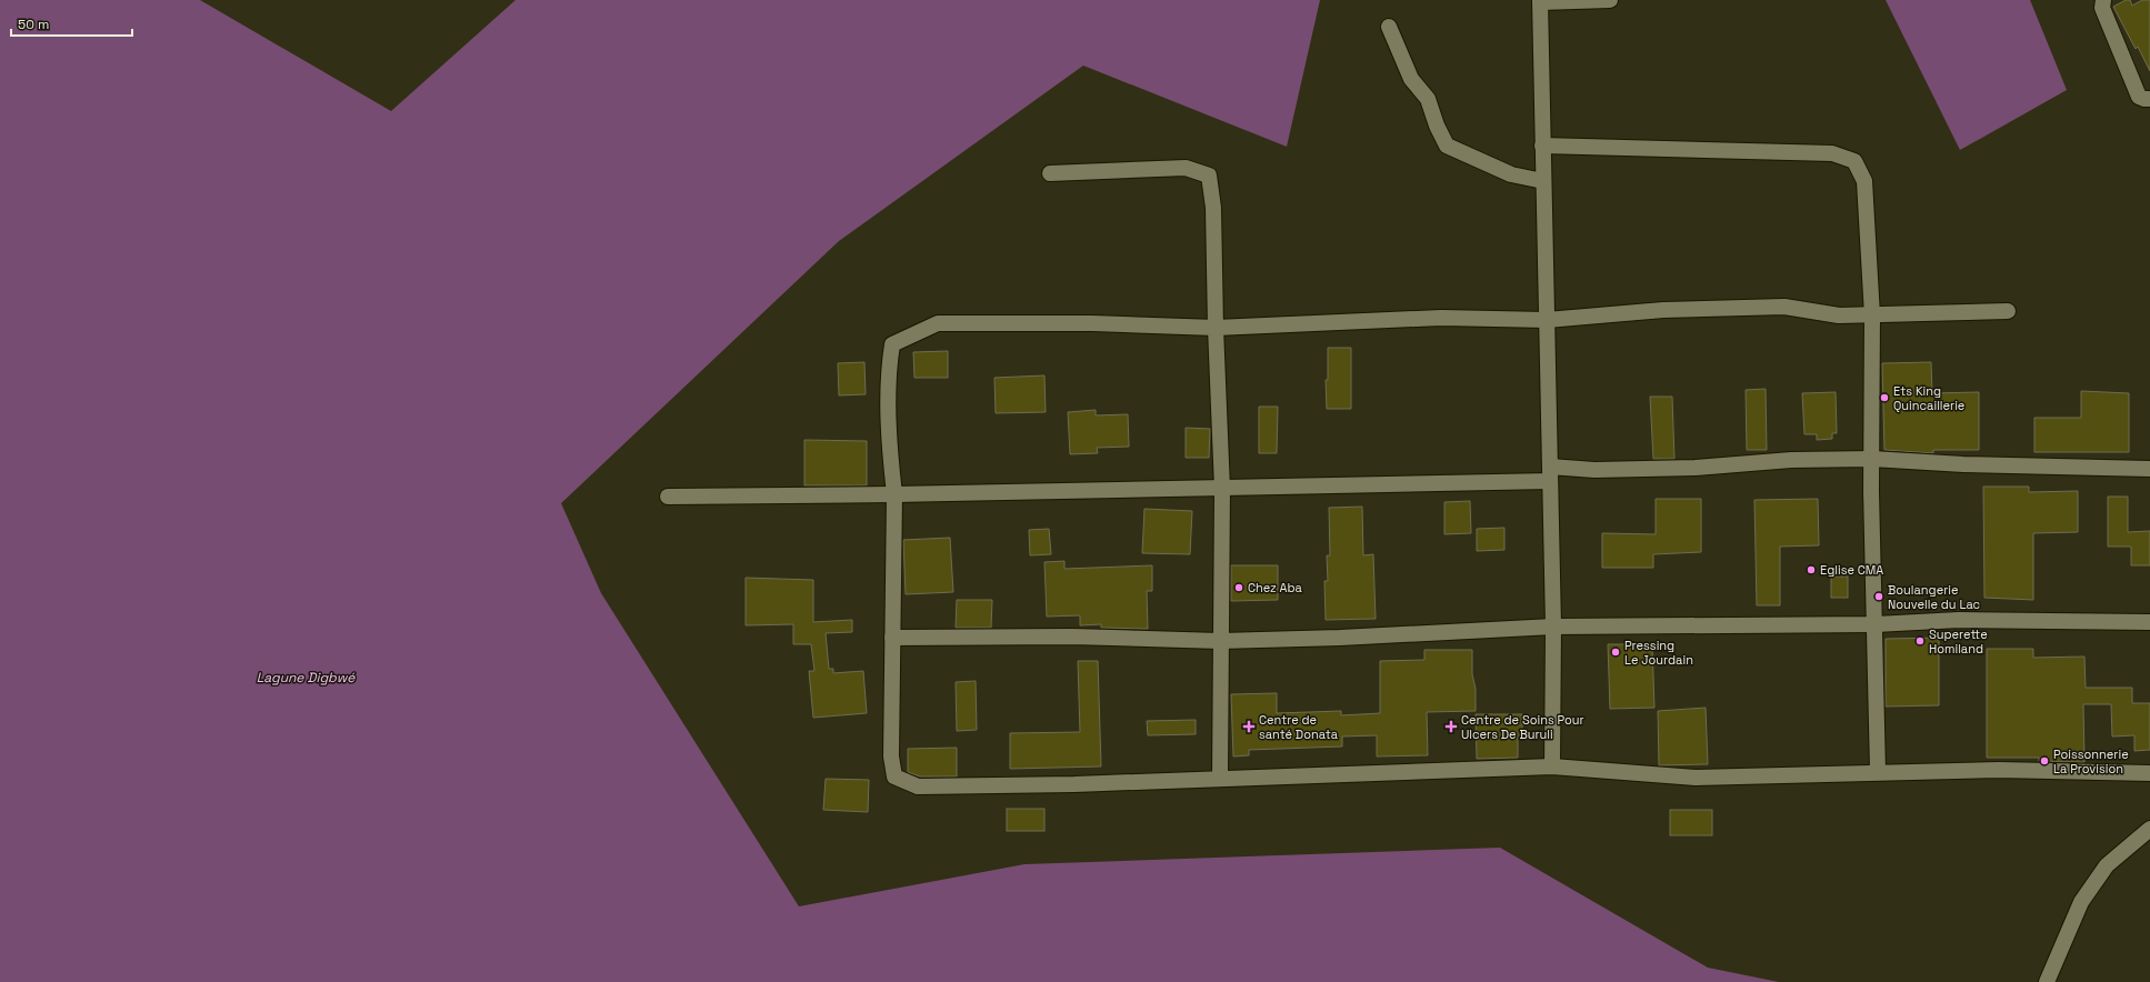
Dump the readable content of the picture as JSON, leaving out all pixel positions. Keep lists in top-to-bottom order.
{
  "water": ["Lagune Digbwé"],
  "places": {
    "other": [
      "Ets King Quincaillerie",
      "Eglise CMA",
      "Chez Aba",
      "Boulangerie Nouvelle du Lac",
      "Superette Homiland",
      "Pressing Le Jourdain",
      "Poissonnerie La Provision"
    ],
    "health": ["Centre de santé Donata", "Centre de Soins Pour Ulcers De Buruli"]
  },
  "scale_bar": "50 m"
}
